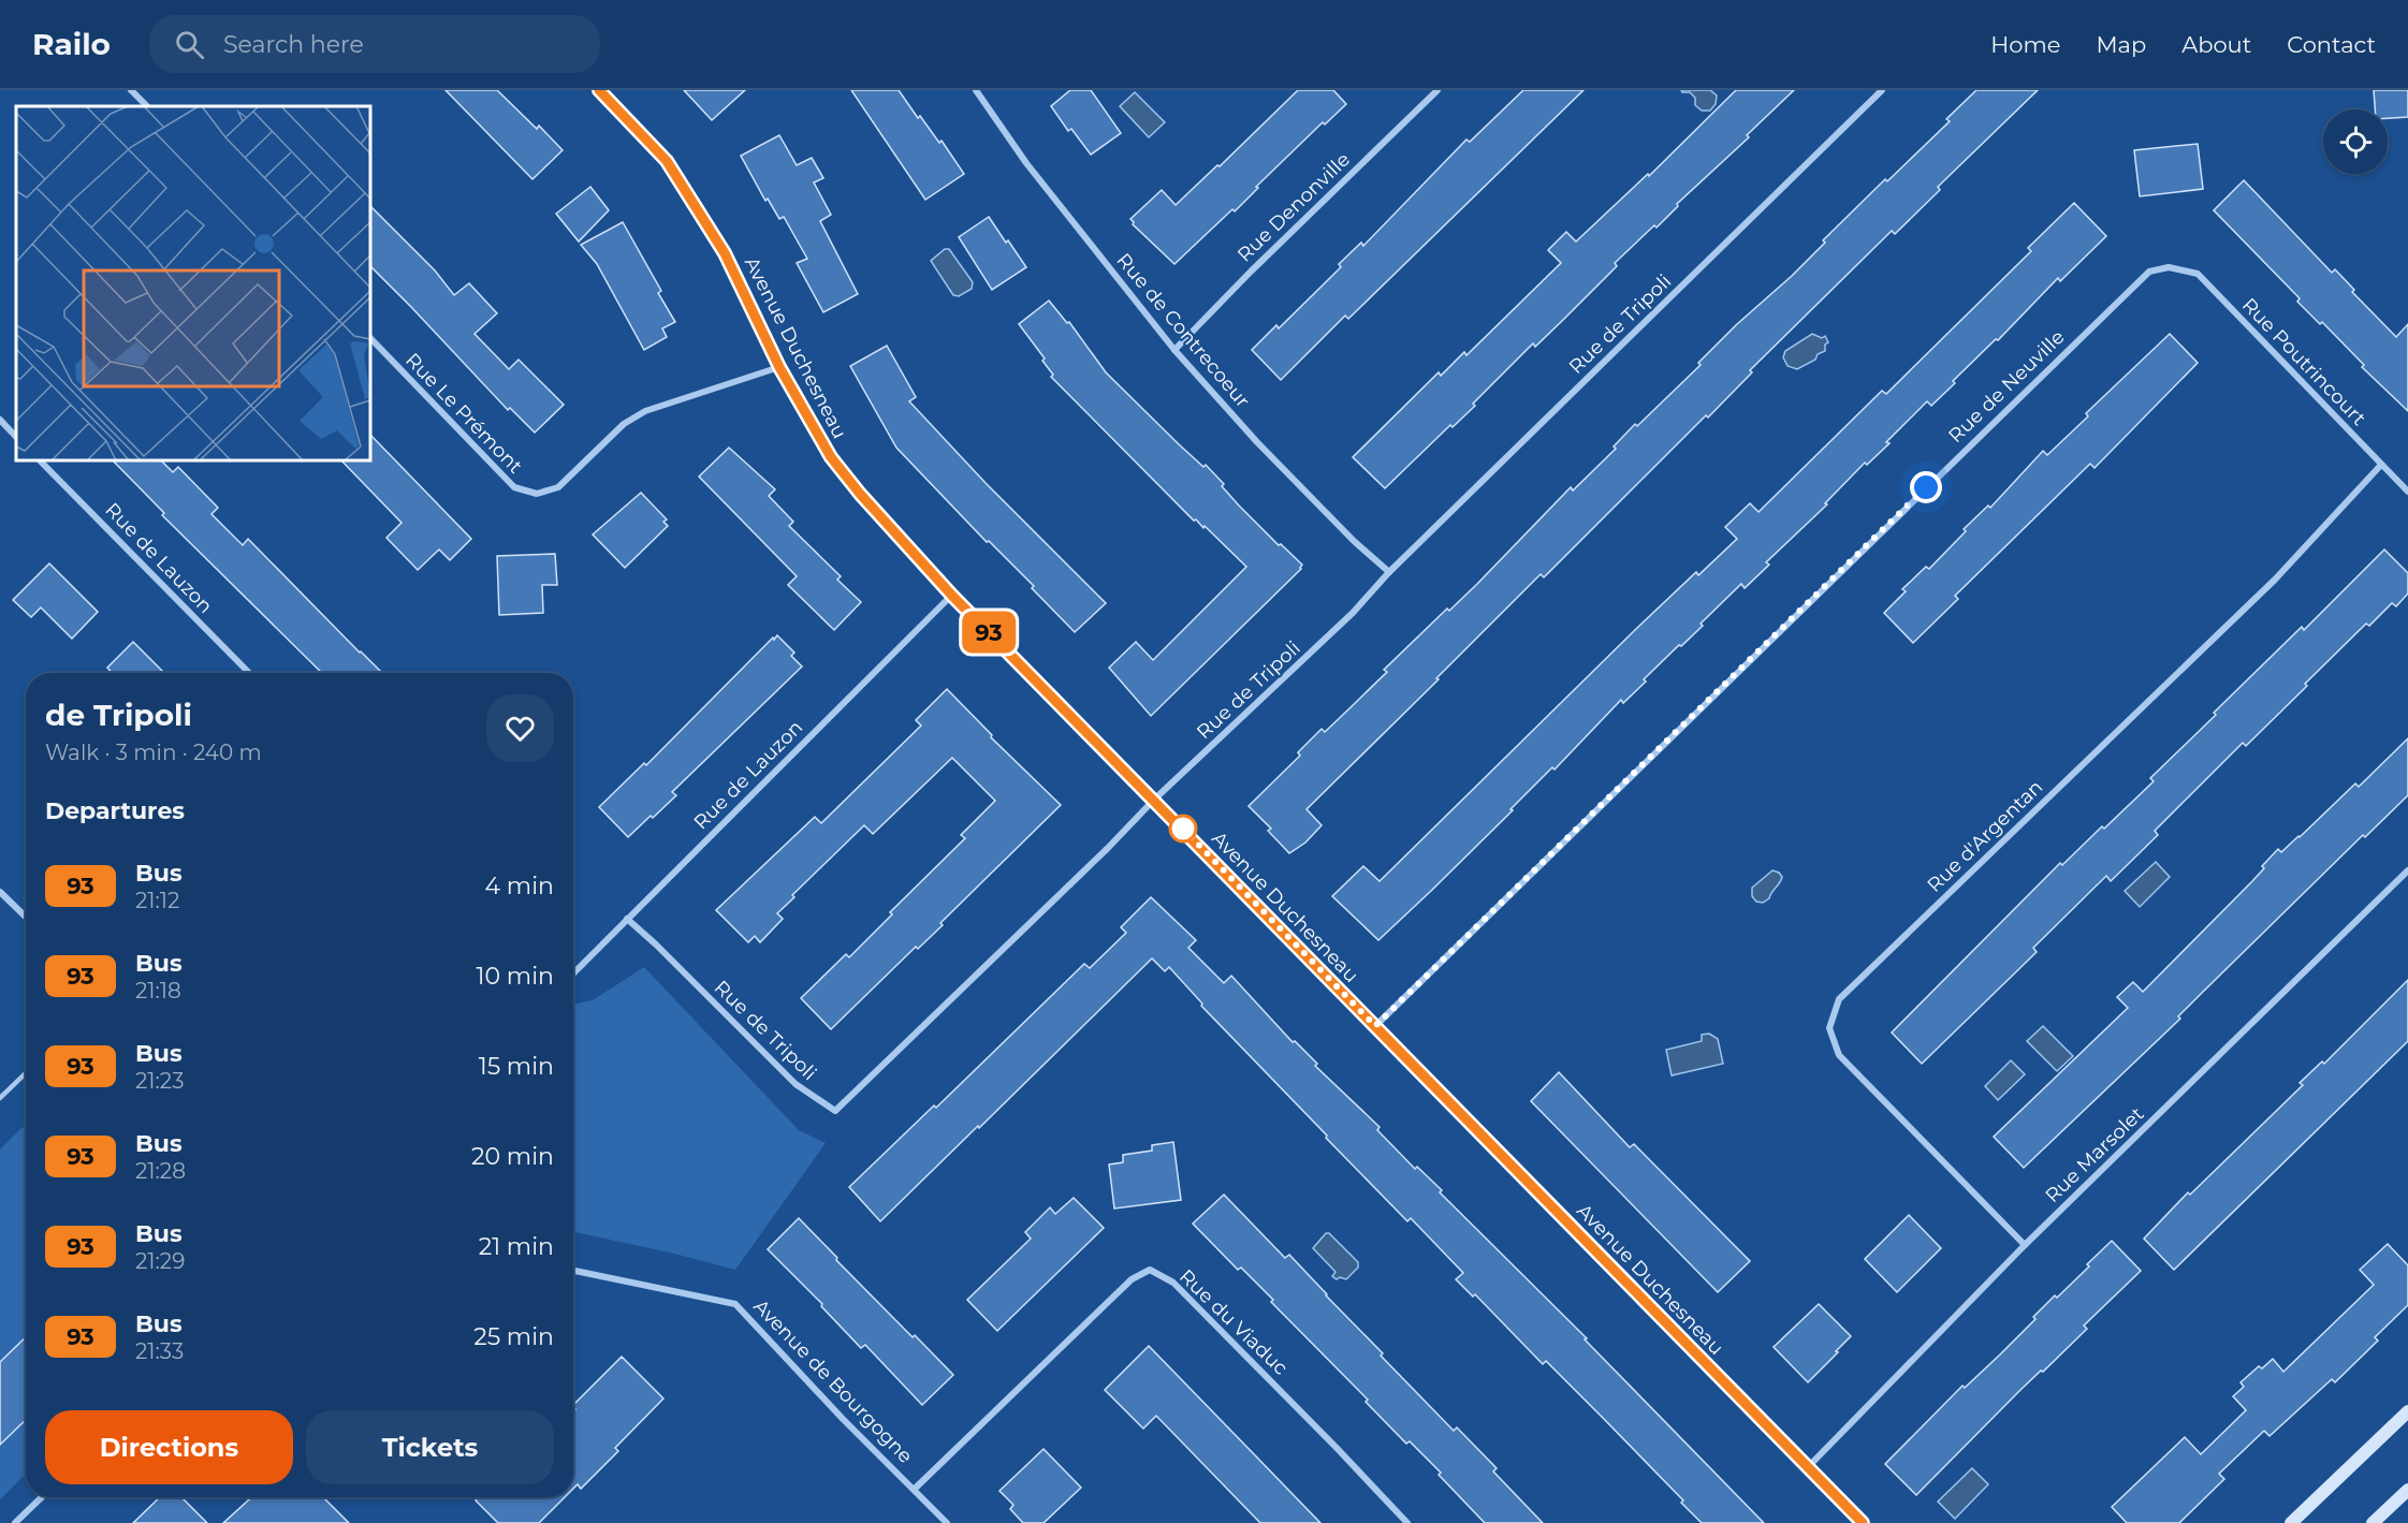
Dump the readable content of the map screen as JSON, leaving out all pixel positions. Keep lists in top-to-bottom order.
{
  "streets": {
    "street": [
      "Rue Denonville",
      "Rue de Tripoli",
      "Rue de Contrecoeur",
      "Avenue Duchesneau",
      "Rue Poutrincourt",
      "Rue de Neuville",
      "Rue Le Prémont",
      "Rue de Lauzon",
      "Rue d'Argentan",
      "Rue Marsolet",
      "Rue du Viaduc",
      "Avenue de Bourgogne"
    ]
  },
  "crossings": [
    ["Rue Denonville", "Rue de Contrecoeur"],
    ["Rue de Tripoli", "Rue de Contrecoeur"],
    ["Rue de Tripoli", "Avenue Duchesneau"],
    ["Rue de Tripoli", "Rue de Lauzon"],
    ["Avenue Duchesneau", "Rue de Neuville"],
    ["Avenue Duchesneau", "Rue Le Prémont"],
    ["Avenue Duchesneau", "Rue de Lauzon"],
    ["Avenue Duchesneau", "Rue Marsolet"],
    ["Rue Poutrincourt", "Rue de Neuville"],
    ["Rue Poutrincourt", "Rue d'Argentan"],
    ["Rue d'Argentan", "Rue Marsolet"],
    ["Rue du Viaduc", "Avenue de Bourgogne"]
  ],
  "lines": ["bus line 93"],
  "page": {
    "header": "Railo",
    "search": "Search here",
    "nav": [
      "Home",
      "Map",
      "About",
      "Contact"
    ],
    "on_map": "93",
    "heading": [
      ["de Tripoli", "Walk · 3 min · 240 m"],
      "Departures"
    ],
    "list": [
      {
        "mark": "93",
        "name": "Bus",
        "note": "21:12",
        "value": "4 min"
      },
      {
        "mark": "93",
        "name": "Bus",
        "note": "21:18",
        "value": "10 min"
      },
      {
        "mark": "93",
        "name": "Bus",
        "note": "21:23",
        "value": "15 min"
      },
      {
        "mark": "93",
        "name": "Bus",
        "note": "21:28",
        "value": "20 min"
      },
      {
        "mark": "93",
        "name": "Bus",
        "note": "21:29",
        "value": "21 min"
      },
      {
        "mark": "93",
        "name": "Bus",
        "note": "21:33",
        "value": "25 min"
      }
    ],
    "buttons": ["Directions", "Tickets"]
  }
}
